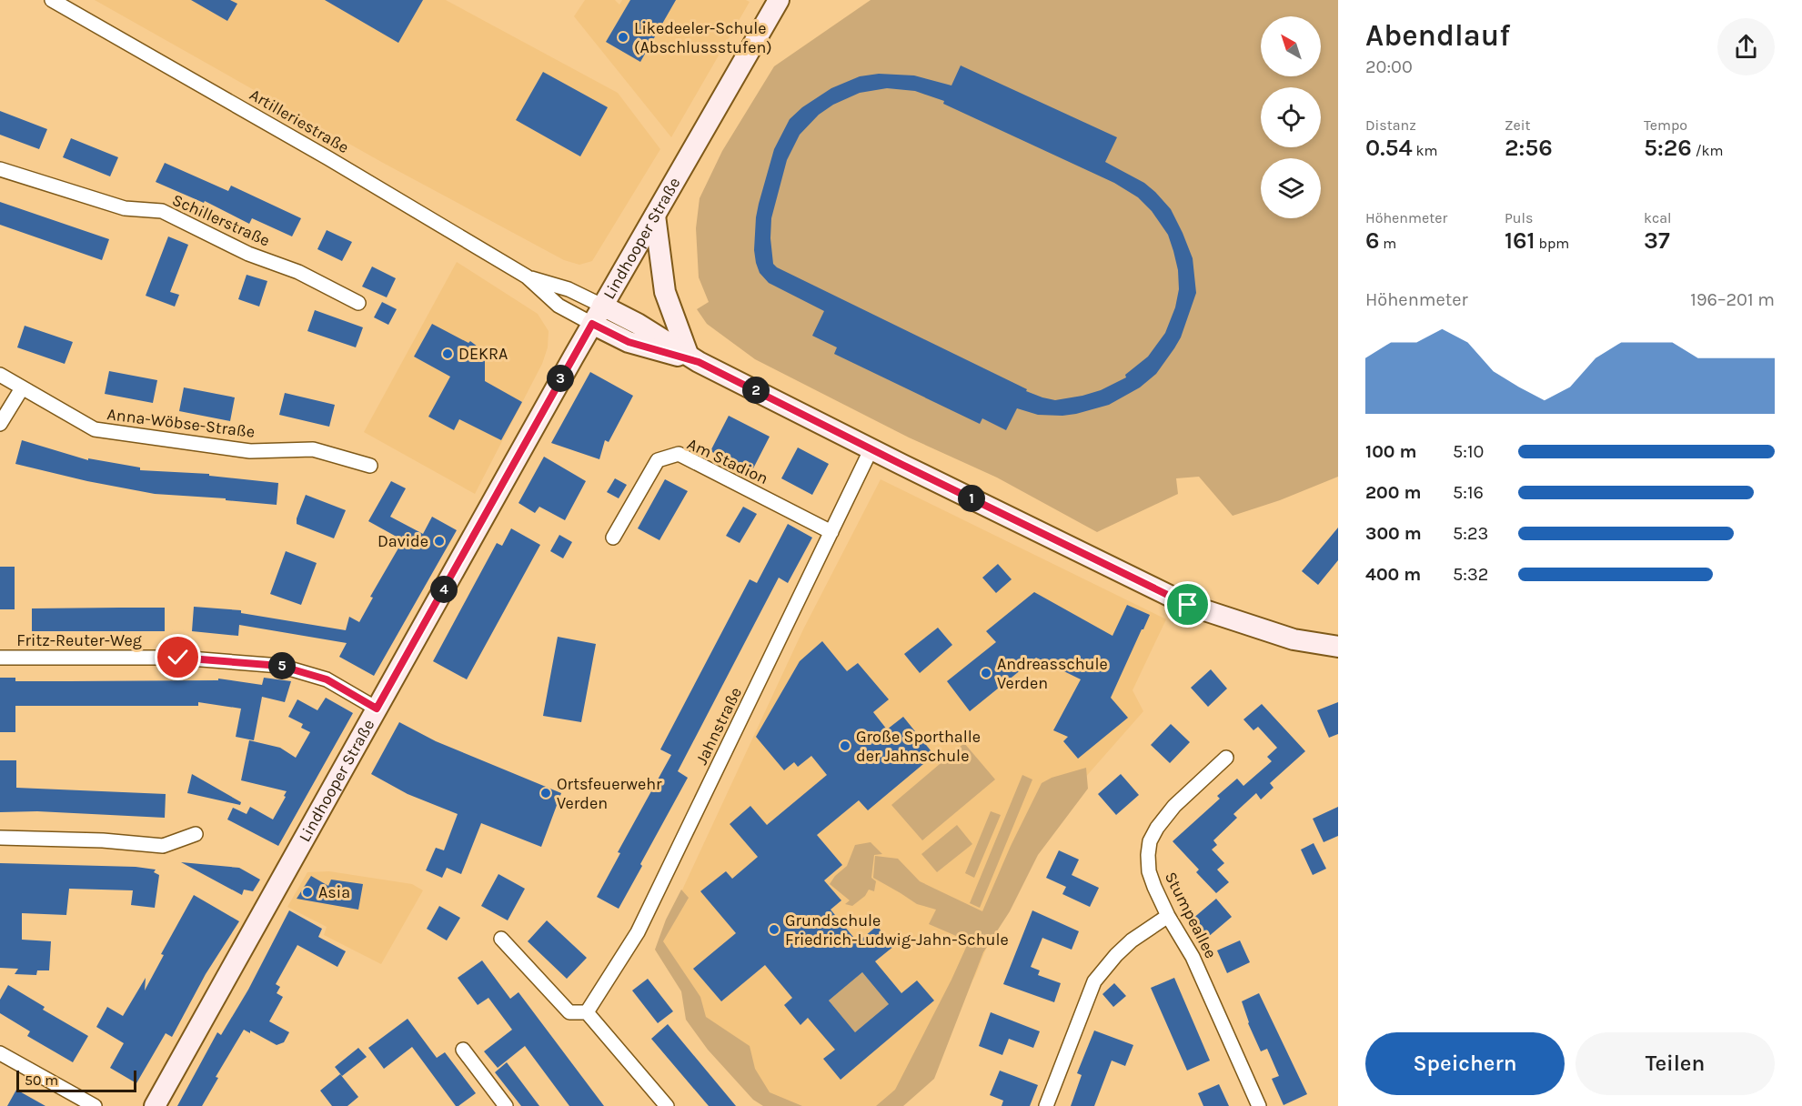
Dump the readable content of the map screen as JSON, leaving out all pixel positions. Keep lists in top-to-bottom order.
{
  "streets": {
    "main road": ["Lindhooper Straße"],
    "street": [
      "Artilleriestraße",
      "Schillerstraße",
      "Anna-Wöbse-Straße",
      "Am Stadion",
      "Fritz-Reuter-Weg",
      "Jahnstraße",
      "Stumpeallee"
    ]
  },
  "crossings": [
    ["Artilleriestraße", "Lindhooper Straße"],
    ["Lindhooper Straße", "Fritz-Reuter-Weg"],
    ["Am Stadion", "Jahnstraße"]
  ],
  "places": [
    "Likedeeler-Schule (Abschlussstufen)",
    "DEKRA",
    "Davide",
    "Andreasschule Verden",
    "Große Sporthalle der Jahnschule",
    "Ortsfeuerwehr Verden",
    "Asia",
    "Grundschule Friedrich-Ludwig-Jahn-Schule"
  ],
  "scale_bar": "50 m",
  "north": "top left",
  "page": {
    "heading": ["Abendlauf", "20:00"],
    "stats": [
      ["Distanz", "0.54 km"],
      ["Zeit", "2:56"],
      ["Tempo", "5:26 /km"],
      ["Höhenmeter", "6 m"],
      ["Puls", "161 bpm"],
      ["kcal", "37"]
    ],
    "chart": ["Höhenmeter", "196–201 m"],
    "pins": [
      "3",
      "2",
      "1",
      "4",
      "5"
    ],
    "list": [
      {
        "name": "100 m",
        "note": "5:10"
      },
      {
        "name": "200 m",
        "note": "5:16"
      },
      {
        "name": "300 m",
        "note": "5:23"
      },
      {
        "name": "400 m",
        "note": "5:32"
      }
    ],
    "buttons": ["Speichern", "Teilen"],
    "scale": "50 m"
  }
}
